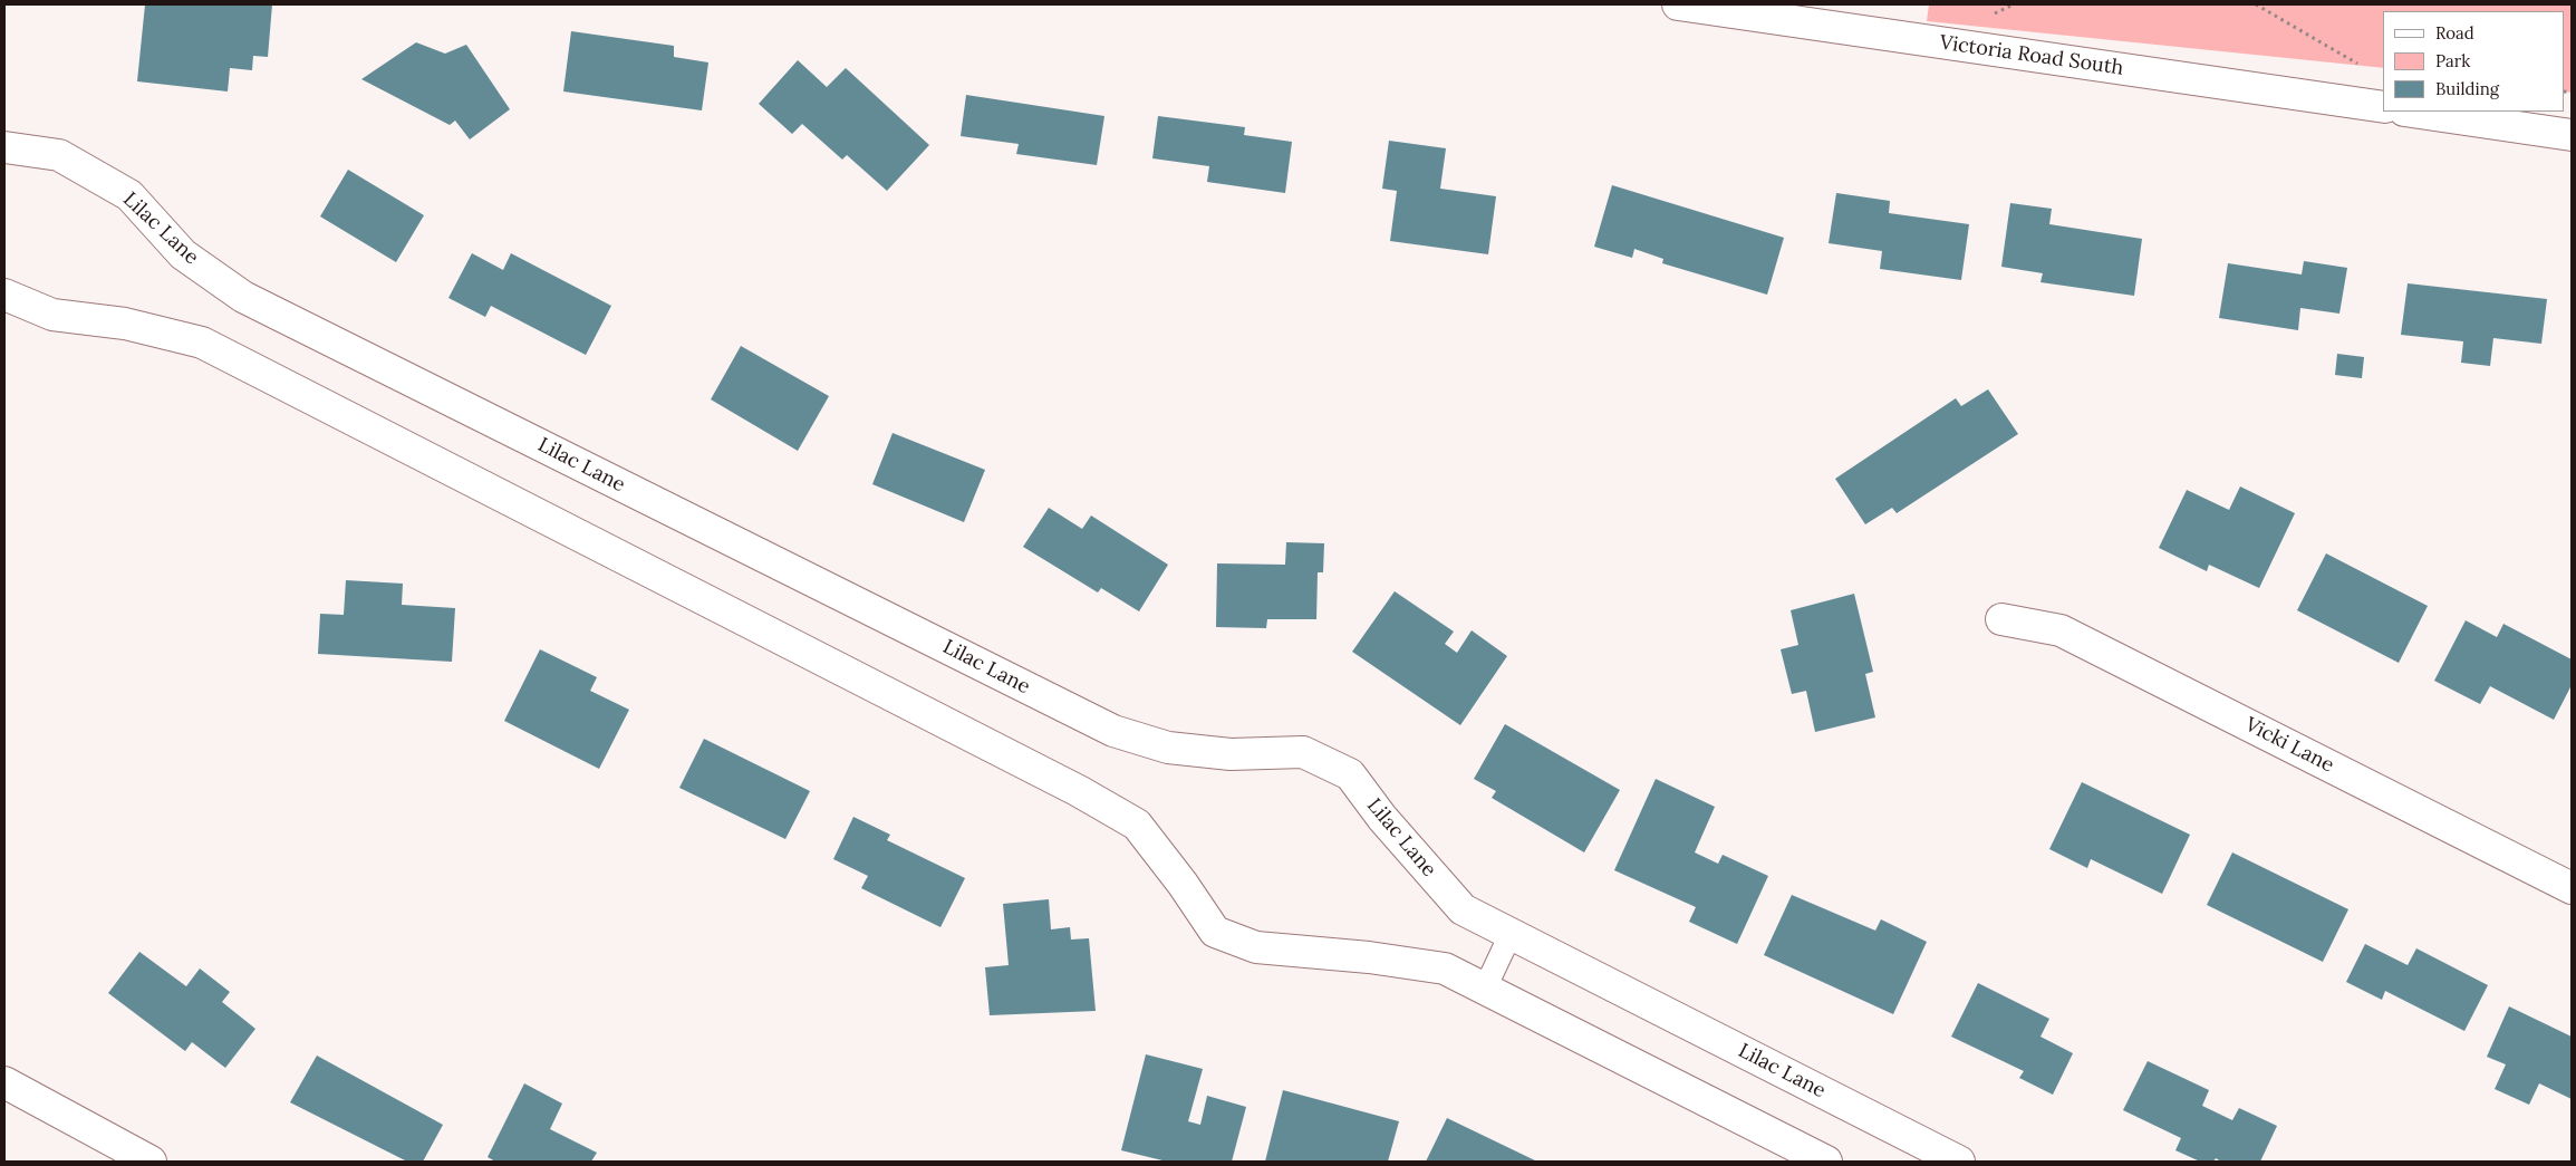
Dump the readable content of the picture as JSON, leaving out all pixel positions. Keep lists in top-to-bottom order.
{
  "streets": {
    "street": ["Victoria Road South", "Lilac Lane", "Vicki Lane"]
  },
  "legend": ["Road", "Park", "Building"]
}
